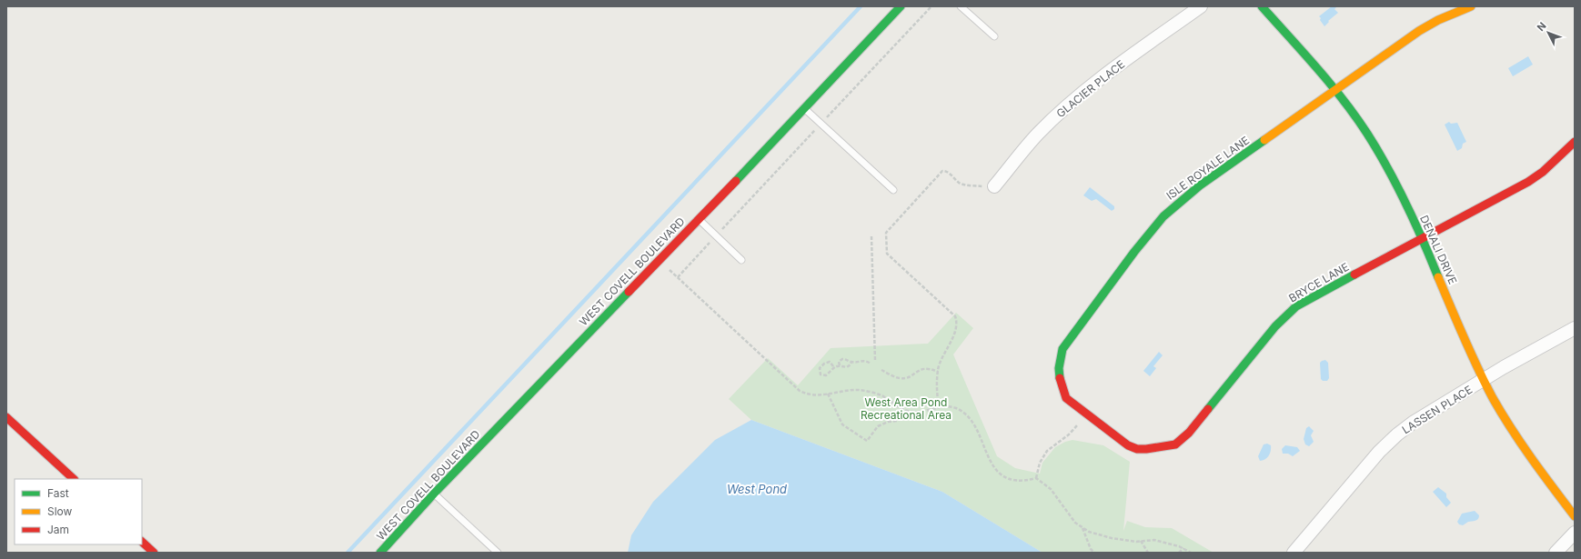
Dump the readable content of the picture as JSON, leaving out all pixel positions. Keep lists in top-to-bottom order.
{
  "streets": {
    "street": [
      "GLACIER PLACE",
      "ISLE ROYALE LANE",
      "DENALI DRIVE",
      "WEST COVELL BOULEVARD",
      "BRYCE LANE",
      "LASSEN PLACE"
    ]
  },
  "crossings": [
    ["ISLE ROYALE LANE", "DENALI DRIVE"],
    ["ISLE ROYALE LANE", "BRYCE LANE"],
    ["DENALI DRIVE", "BRYCE LANE"],
    ["DENALI DRIVE", "LASSEN PLACE"]
  ],
  "water": ["West Pond"],
  "parks": ["West Area Pond Recreational Area"],
  "legend": ["Fast", "Slow", "Jam"],
  "north": "top left"
}
